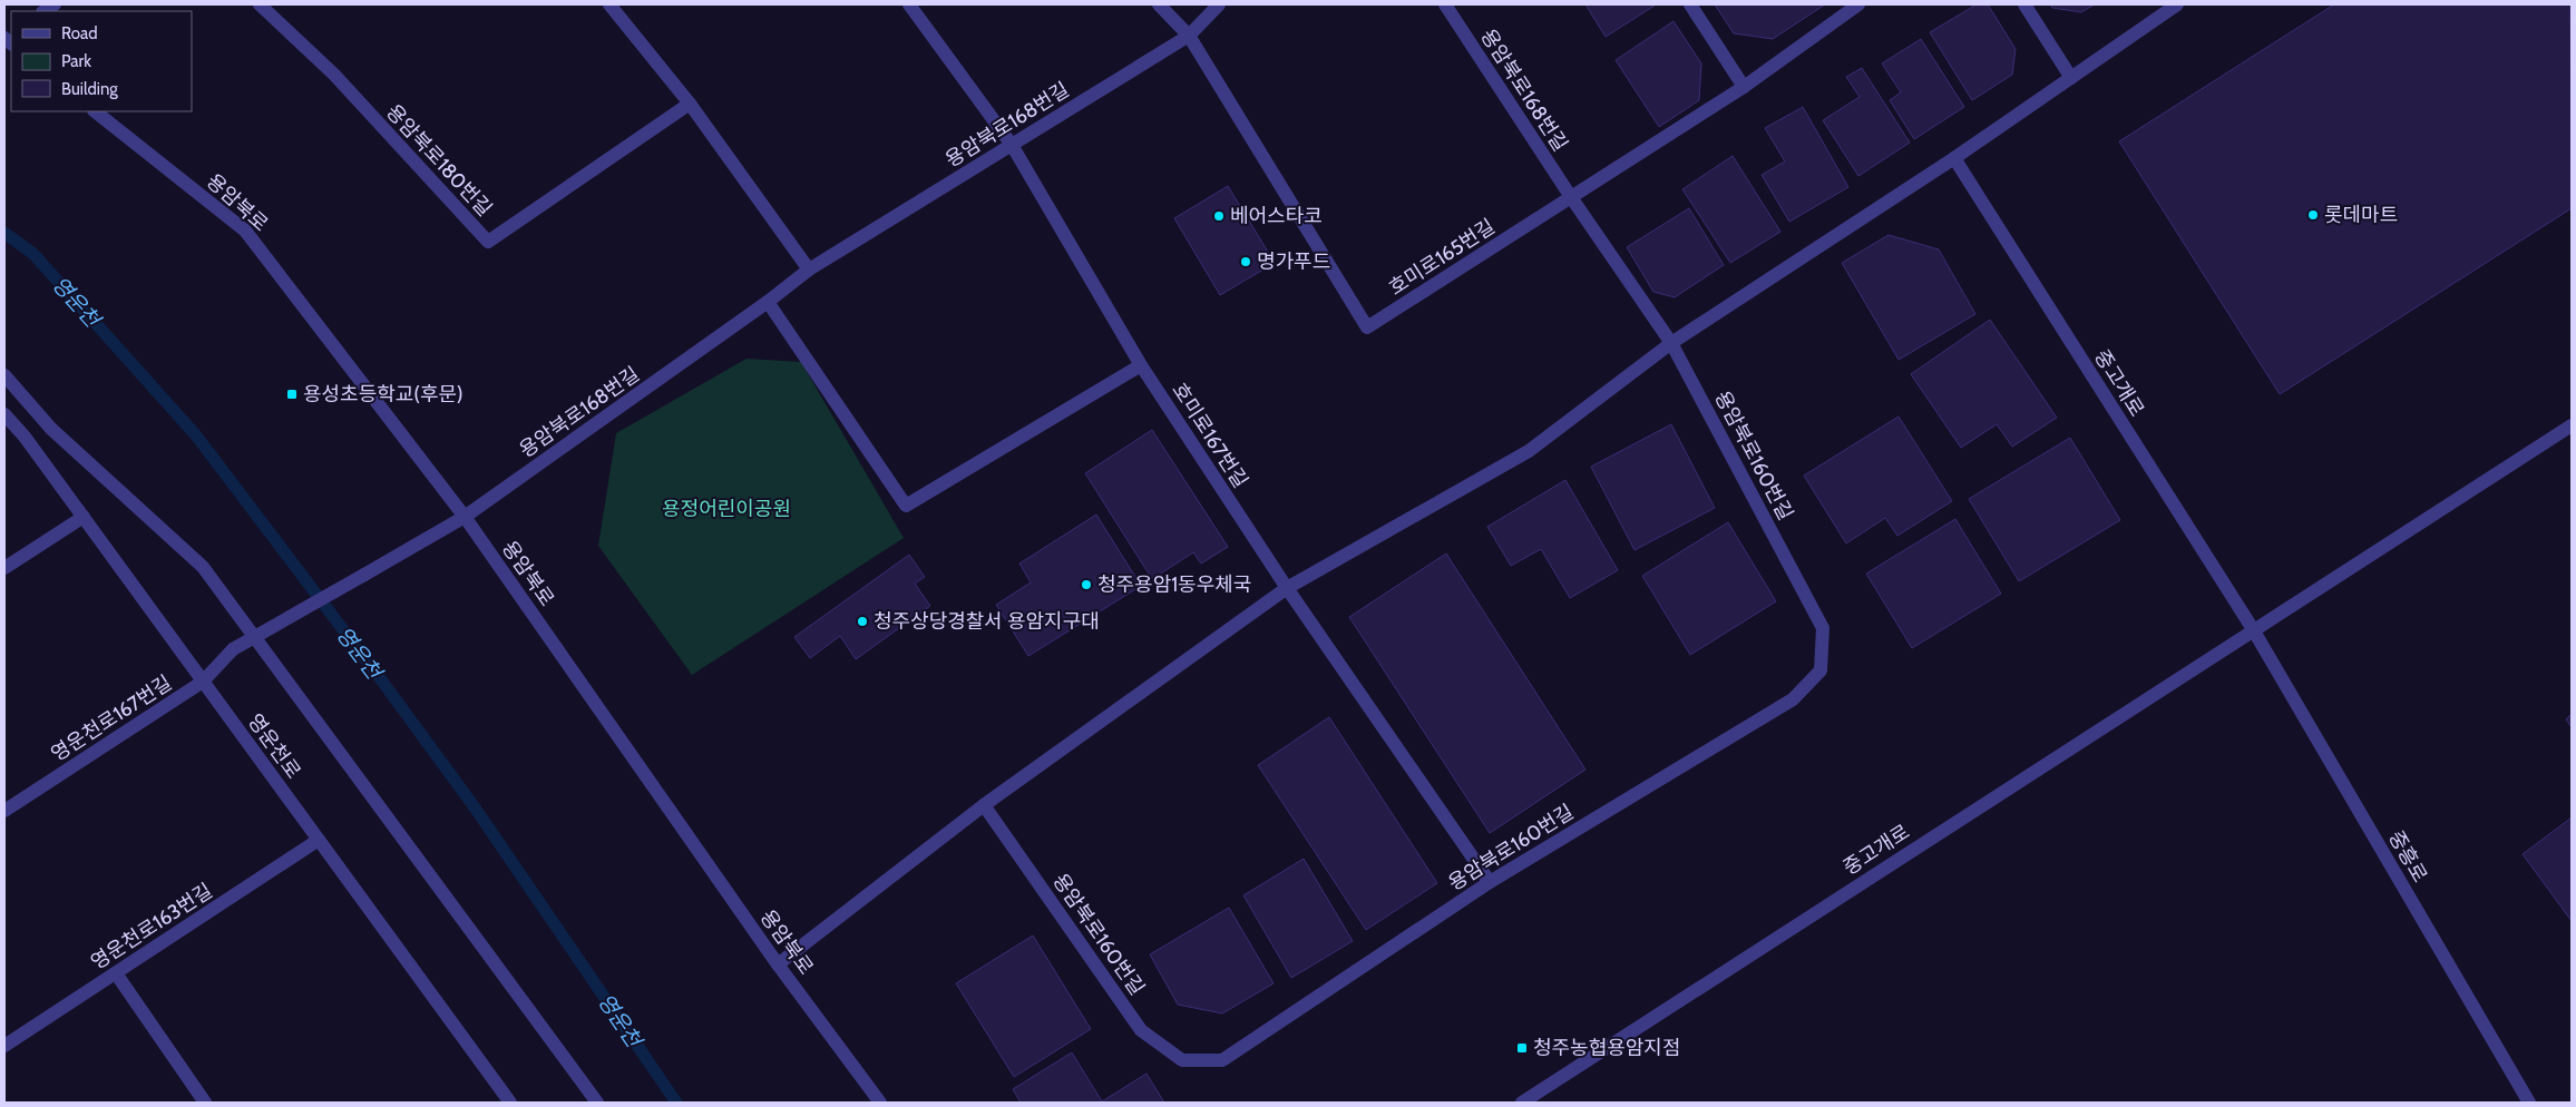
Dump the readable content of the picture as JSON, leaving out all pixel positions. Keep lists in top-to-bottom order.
{
  "streets": {
    "street": [
      "용암북로168번길",
      "용암북로180번길",
      "용암북로",
      "호미로165번길",
      "중고개로",
      "호미로167번길",
      "용암북로160번길",
      "영운천로167번길",
      "영운천로",
      "중흥로",
      "영운천로163번길"
    ]
  },
  "crossings": [
    ["용암북로168번길", "용암북로"],
    ["용암북로168번길", "호미로165번길"],
    ["용암북로168번길", "호미로167번길"],
    ["용암북로168번길", "용암북로160번길"],
    ["용암북로168번길", "영운천로167번길"],
    ["중고개로", "중흥로"],
    ["호미로167번길", "용암북로160번길"],
    ["영운천로167번길", "영운천로"],
    ["영운천로", "영운천로163번길"]
  ],
  "water": ["영운천"],
  "parks": ["용정어린이공원"],
  "places": {
    "other": [
      "롯데마트",
      "베어스타코",
      "명가푸드",
      "청주용암1동우체국",
      "청주상당경찰서 용암지구대"
    ],
    "transit": ["용성초등학교(후문)", "청주농협용암지점"]
  },
  "legend": ["Road", "Park", "Building"]
}
